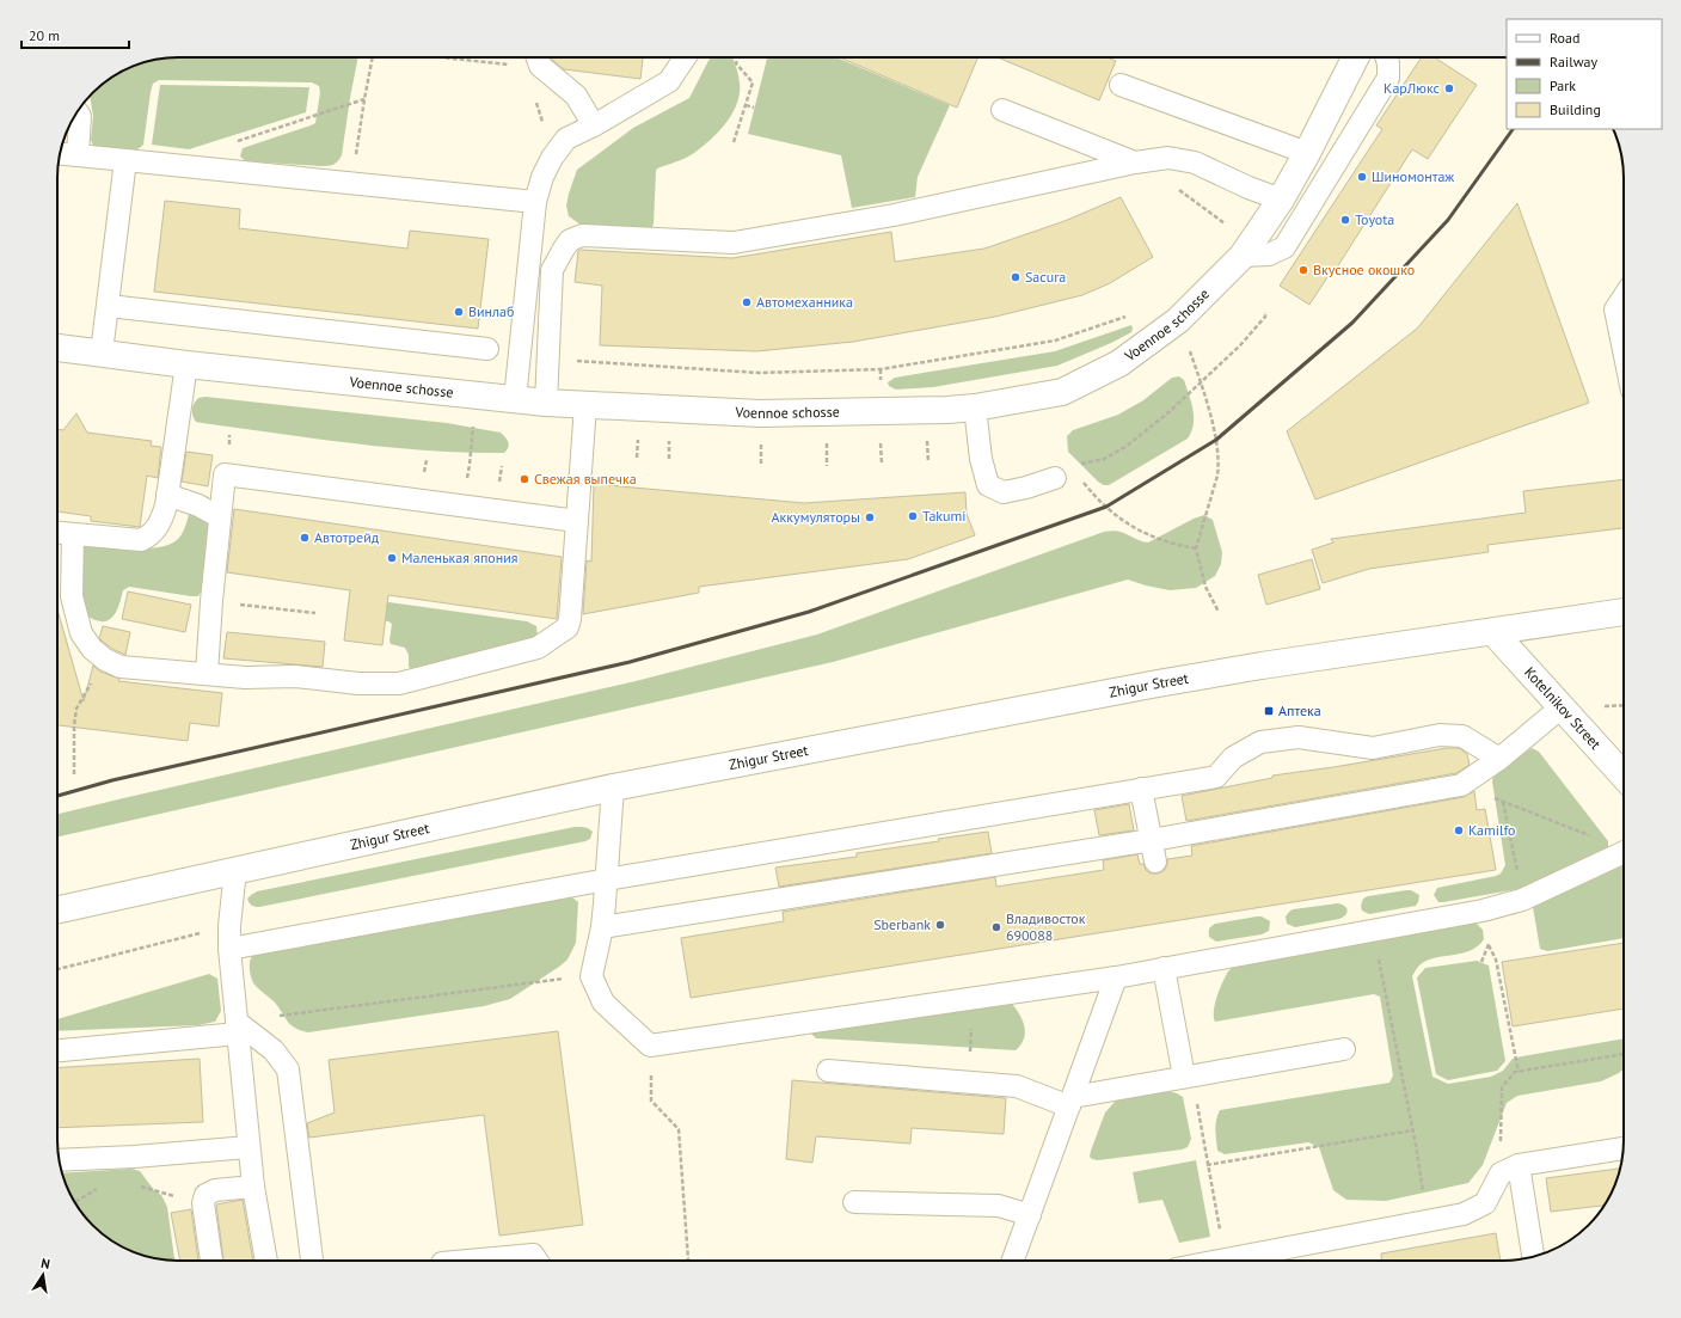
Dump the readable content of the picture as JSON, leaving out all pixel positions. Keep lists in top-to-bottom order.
{
  "streets": {
    "main road": ["Voennoe schosse", "Zhigur Street", "Kotelnikov Street"]
  },
  "crossings": [
    ["Zhigur Street", "Kotelnikov Street"]
  ],
  "places": {
    "other": [
      "КарЛюкс",
      "Шиномонтаж",
      "Toyota",
      "Вкусное окошко",
      "Sacura",
      "Автомеханника",
      "Винлаб",
      "Свежая выпечка",
      "Takumi",
      "Аккумуляторы",
      "Автотрейд",
      "Маленькая япония",
      "Kamilfo",
      "Sberbank",
      "Владивосток 690088"
    ],
    "transit": ["Аптека"]
  },
  "legend": [
    "Road",
    "Railway",
    "Park",
    "Building"
  ],
  "scale_bar": "20 m",
  "north": "top"
}
